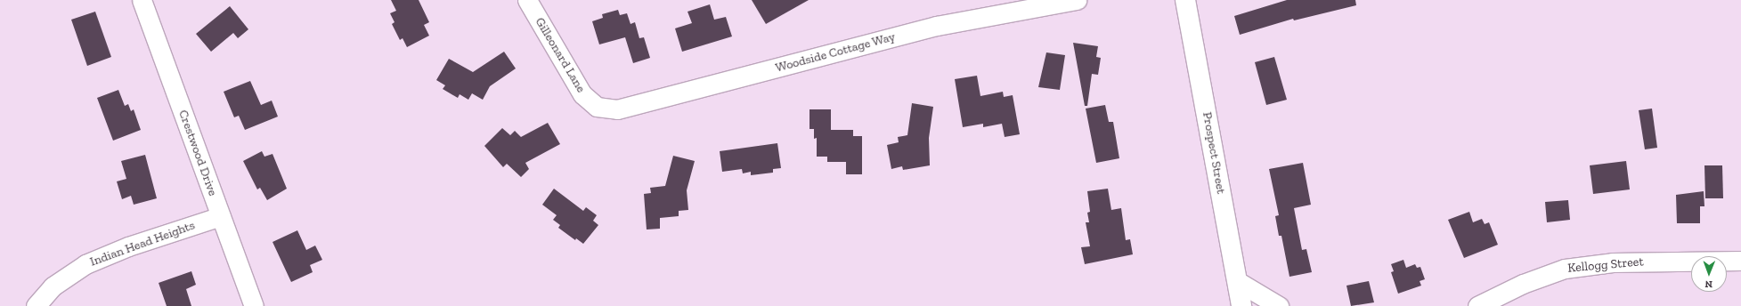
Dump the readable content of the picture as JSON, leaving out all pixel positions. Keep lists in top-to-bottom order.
{
  "streets": {
    "street": [
      "Woodside Cottage Way",
      "Gilleonard Lane",
      "Crestwood Drive",
      "Prospect Street",
      "Indian Head Heights",
      "Kellogg Street"
    ]
  },
  "crossings": [
    ["Woodside Cottage Way", "Gilleonard Lane"],
    ["Crestwood Drive", "Indian Head Heights"]
  ],
  "north": "bottom"
}
